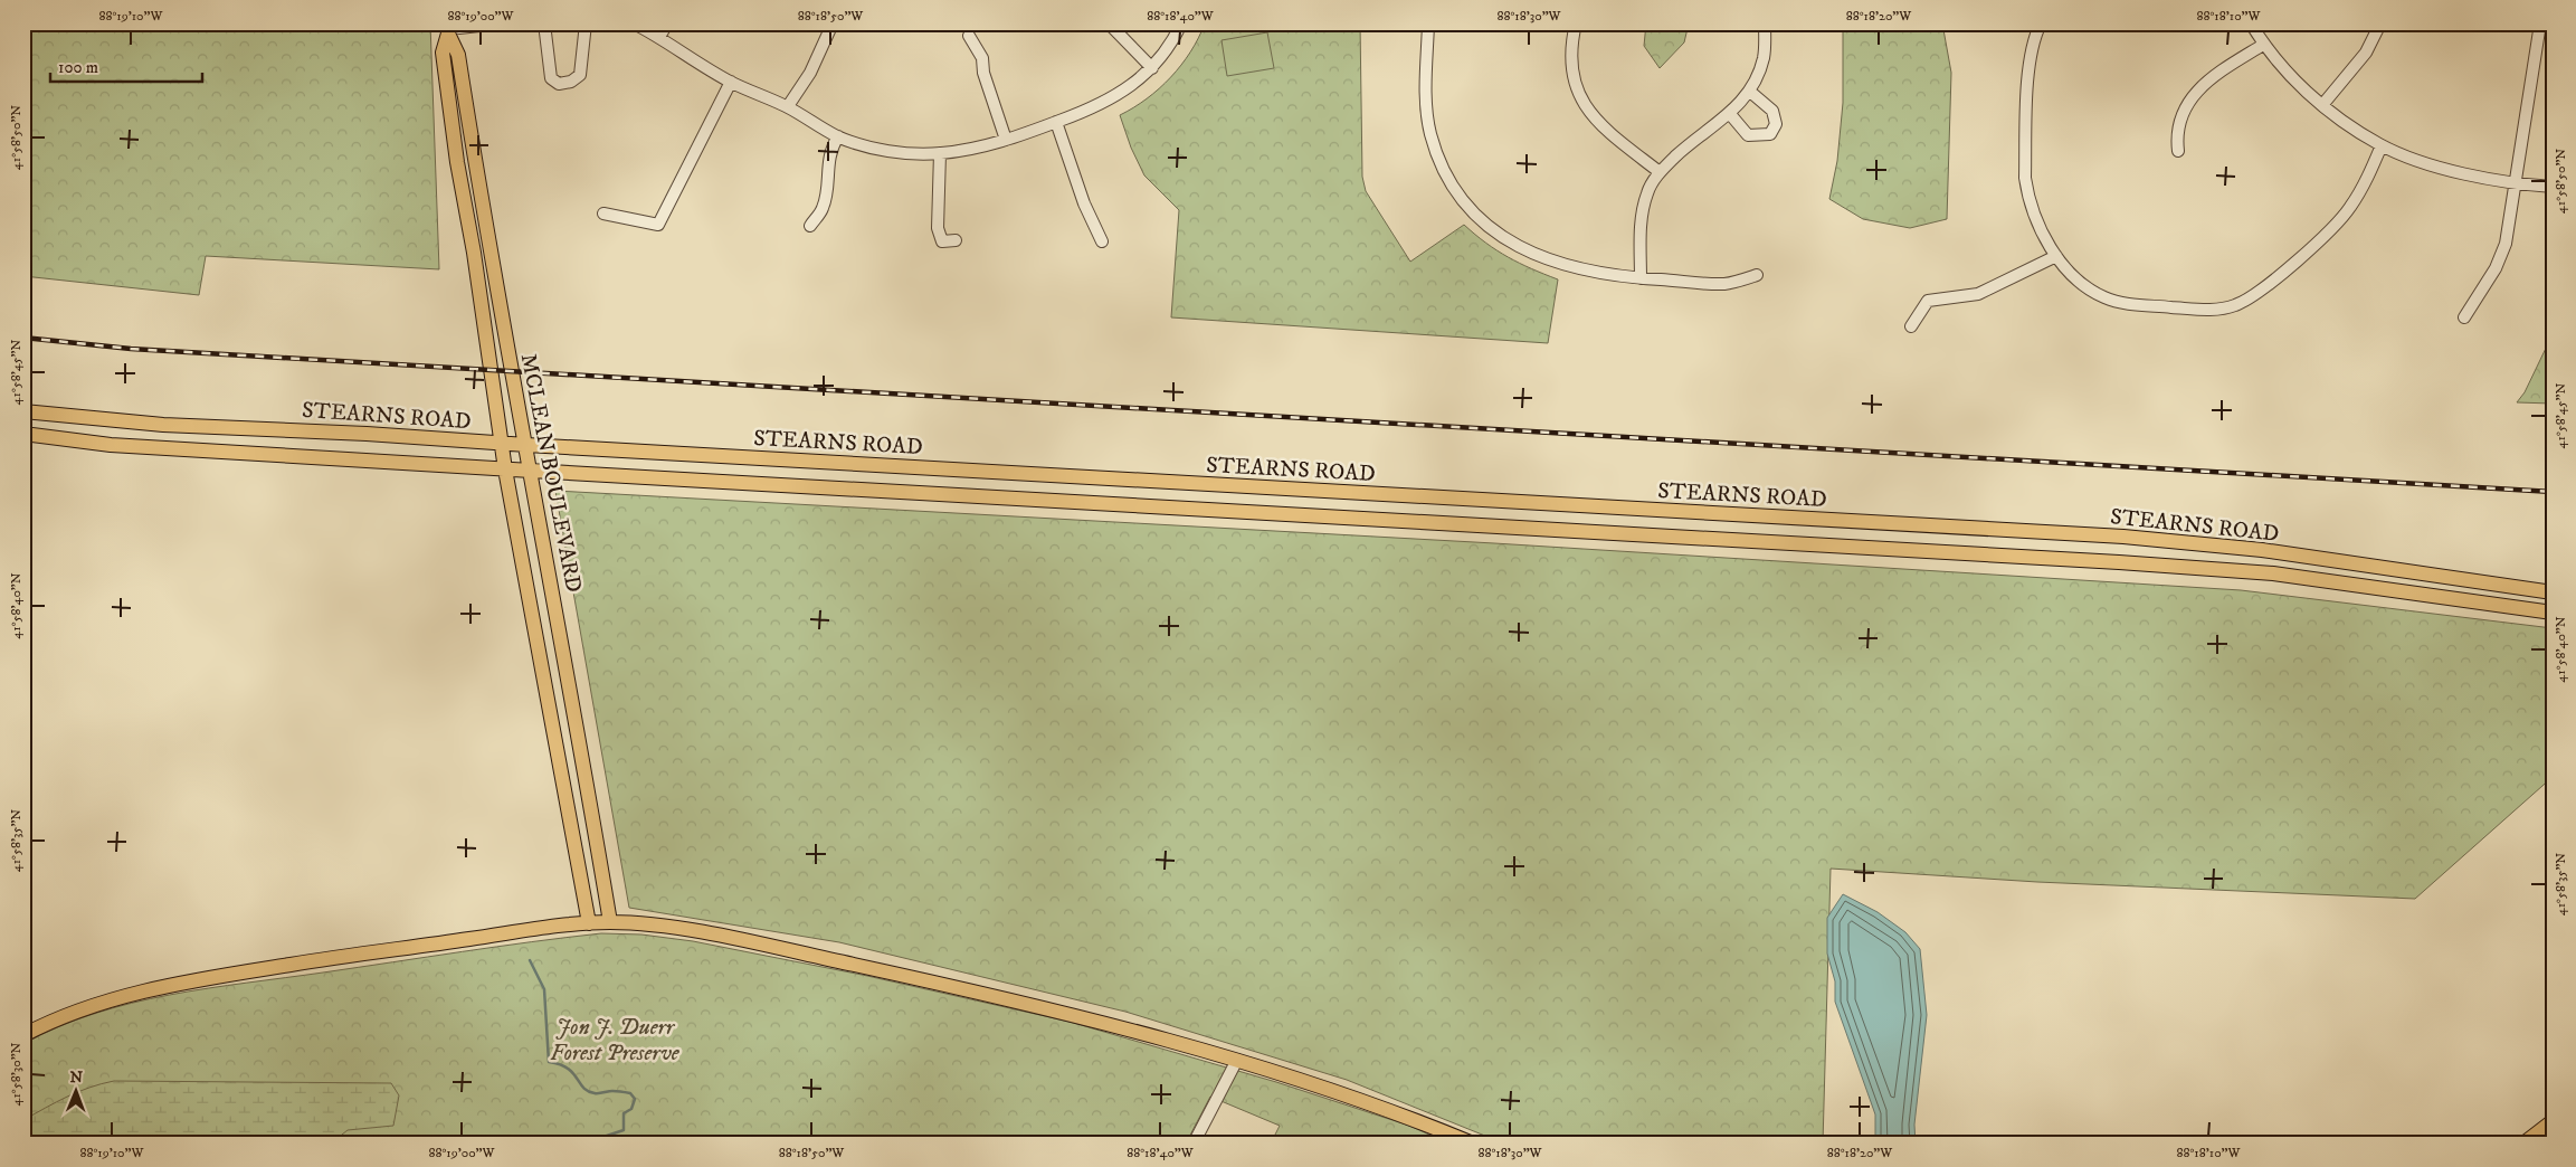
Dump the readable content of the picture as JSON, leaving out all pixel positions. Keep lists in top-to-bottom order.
{
  "streets": {
    "main road": ["STEARNS ROAD", "MCLEAN BOULEVARD"]
  },
  "crossings": [
    ["STEARNS ROAD", "MCLEAN BOULEVARD"]
  ],
  "parks": ["Jon J. Duerr Forest Preserve"],
  "scale_bar": "100 m",
  "north": "top",
  "coordinates": [
    "88°19'10\"W",
    "88°19'00\"W",
    "88°18'50\"W",
    "88°18'40\"W",
    "88°18'30\"W",
    "88°18'20\"W",
    "88°18'10\"W",
    "41°58'50\"N",
    "41°58'45\"N",
    "41°58'40\"N",
    "41°58'35\"N",
    "41°58'30\"N"
  ]
}
